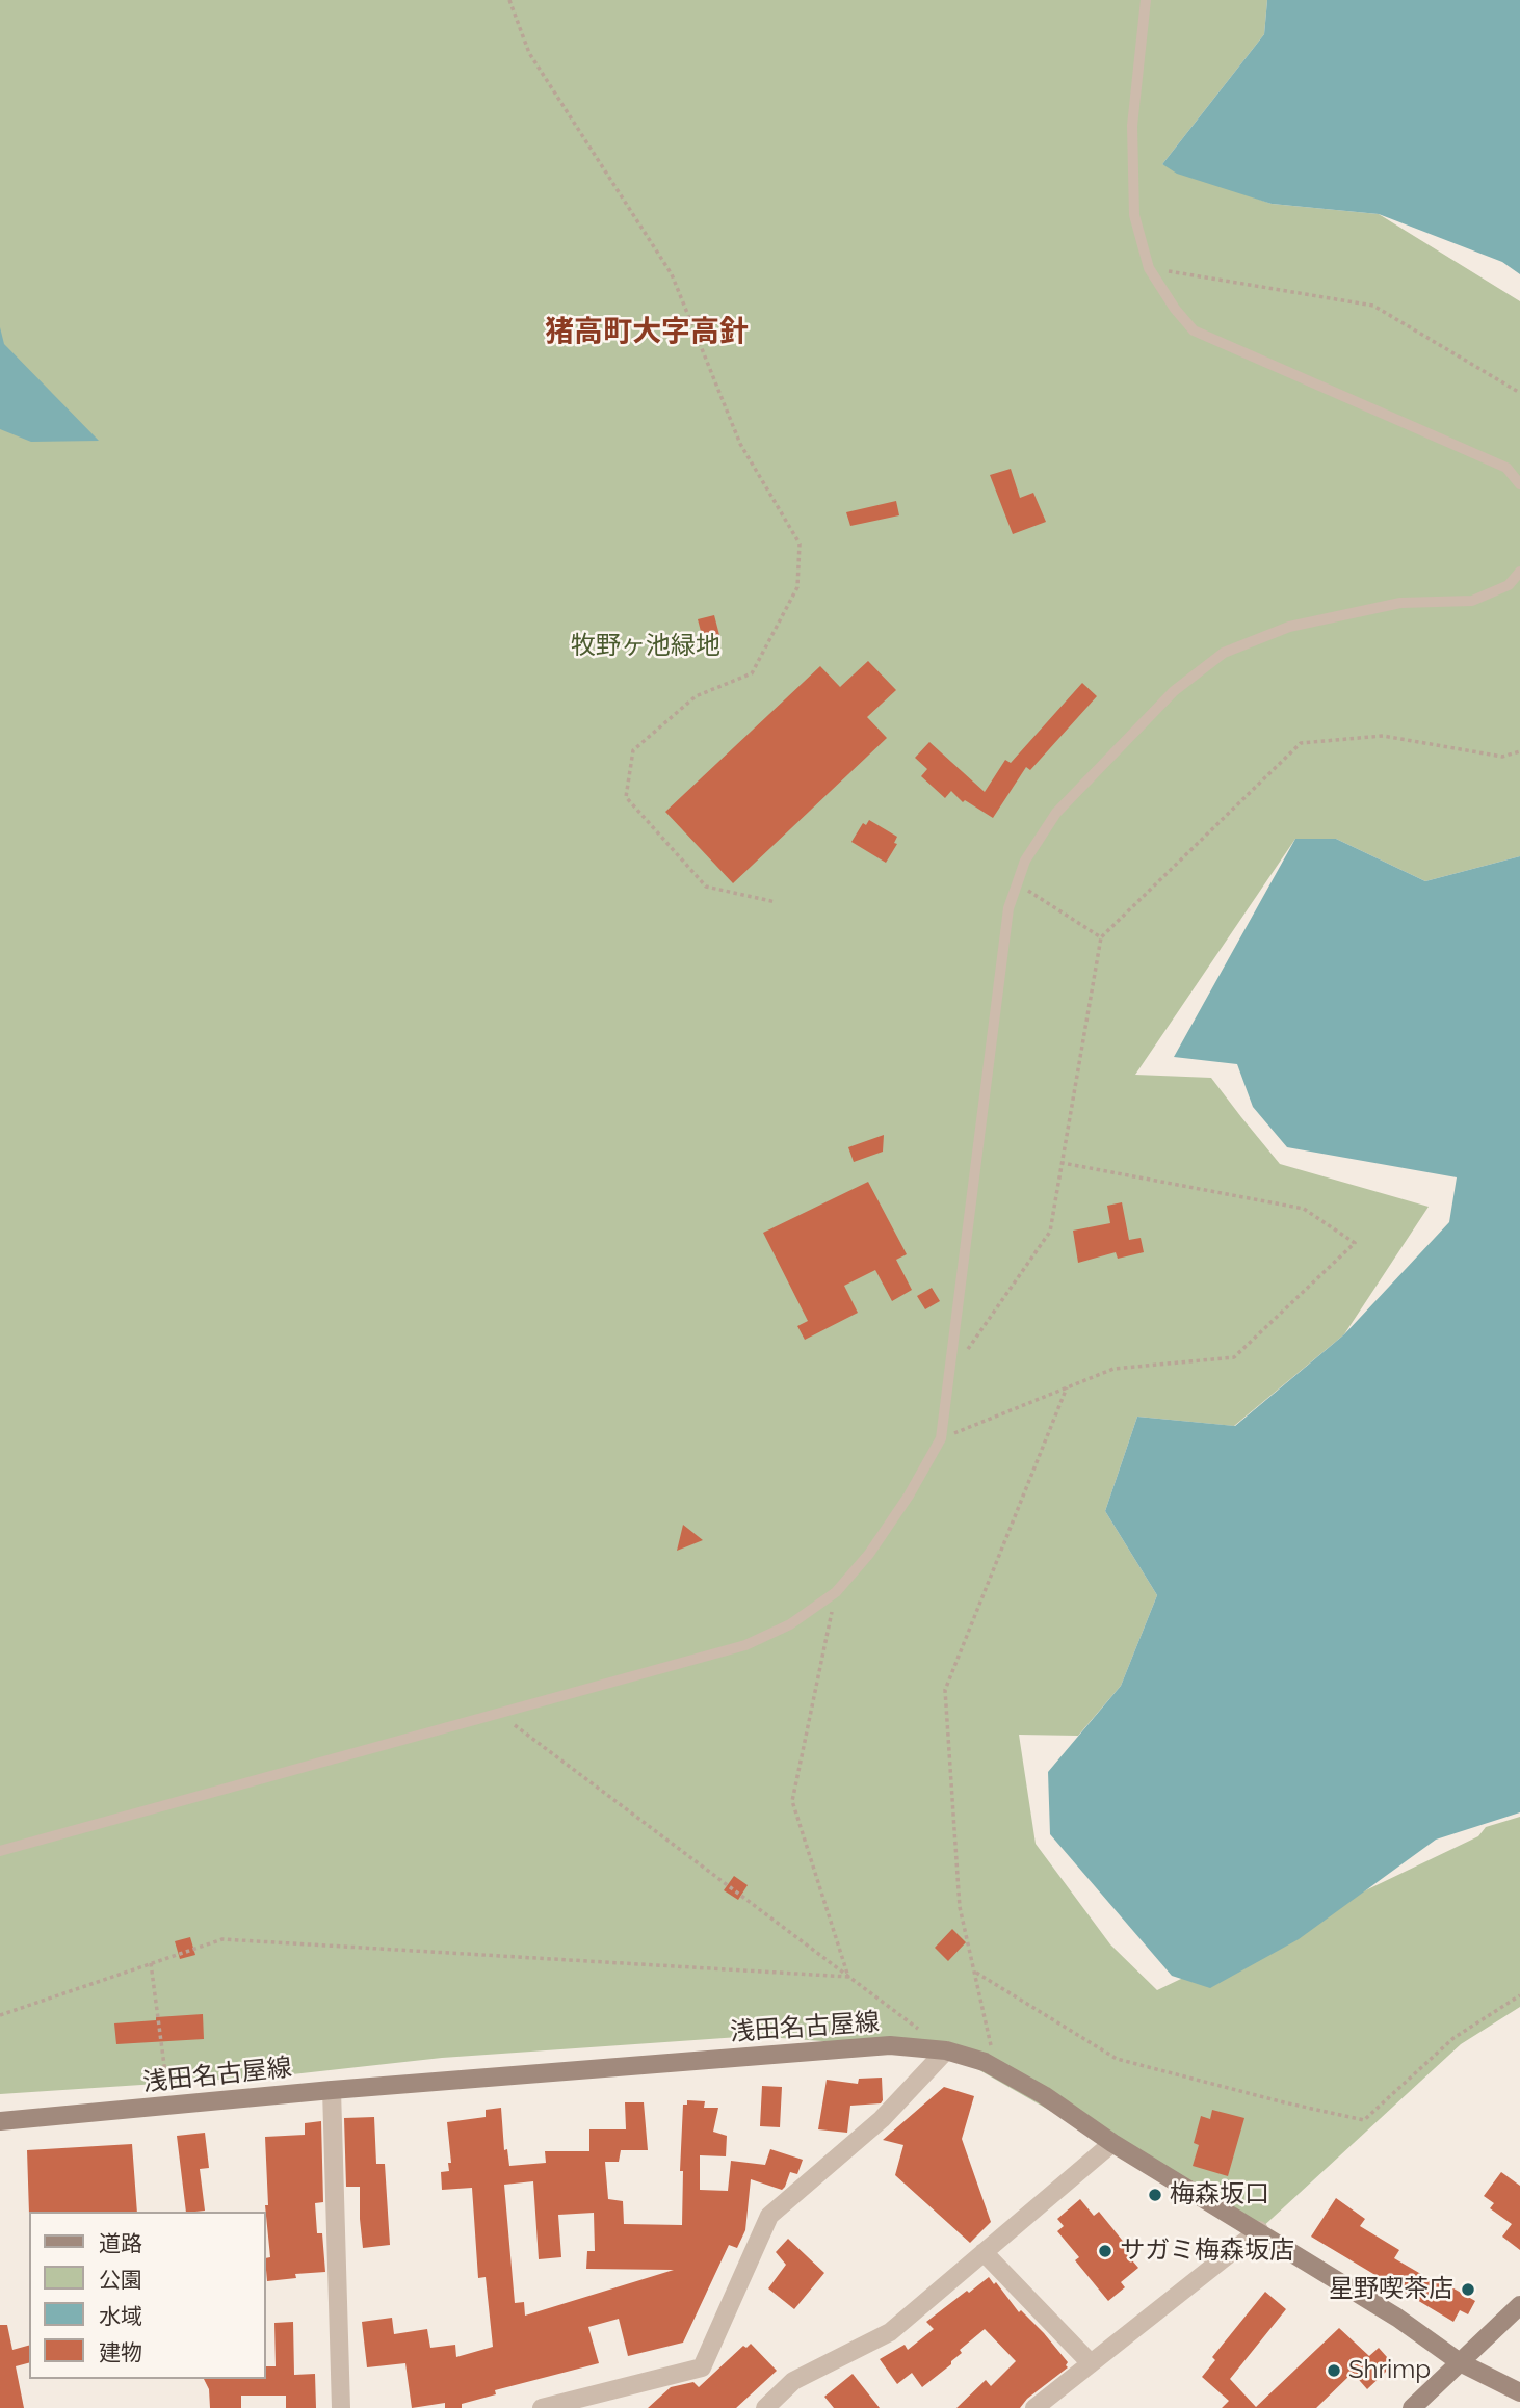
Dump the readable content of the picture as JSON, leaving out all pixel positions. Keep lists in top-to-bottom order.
{
  "streets": {
    "main road": ["浅田名古屋線"]
  },
  "districts": ["猪高町大字高針"],
  "parks": ["牧野ヶ池緑地"],
  "places": [
    "梅森坂口",
    "サガミ梅森坂店",
    "星野喫茶店",
    "Shrimp"
  ],
  "legend": [
    "道路",
    "公園",
    "水域",
    "建物"
  ]
}
